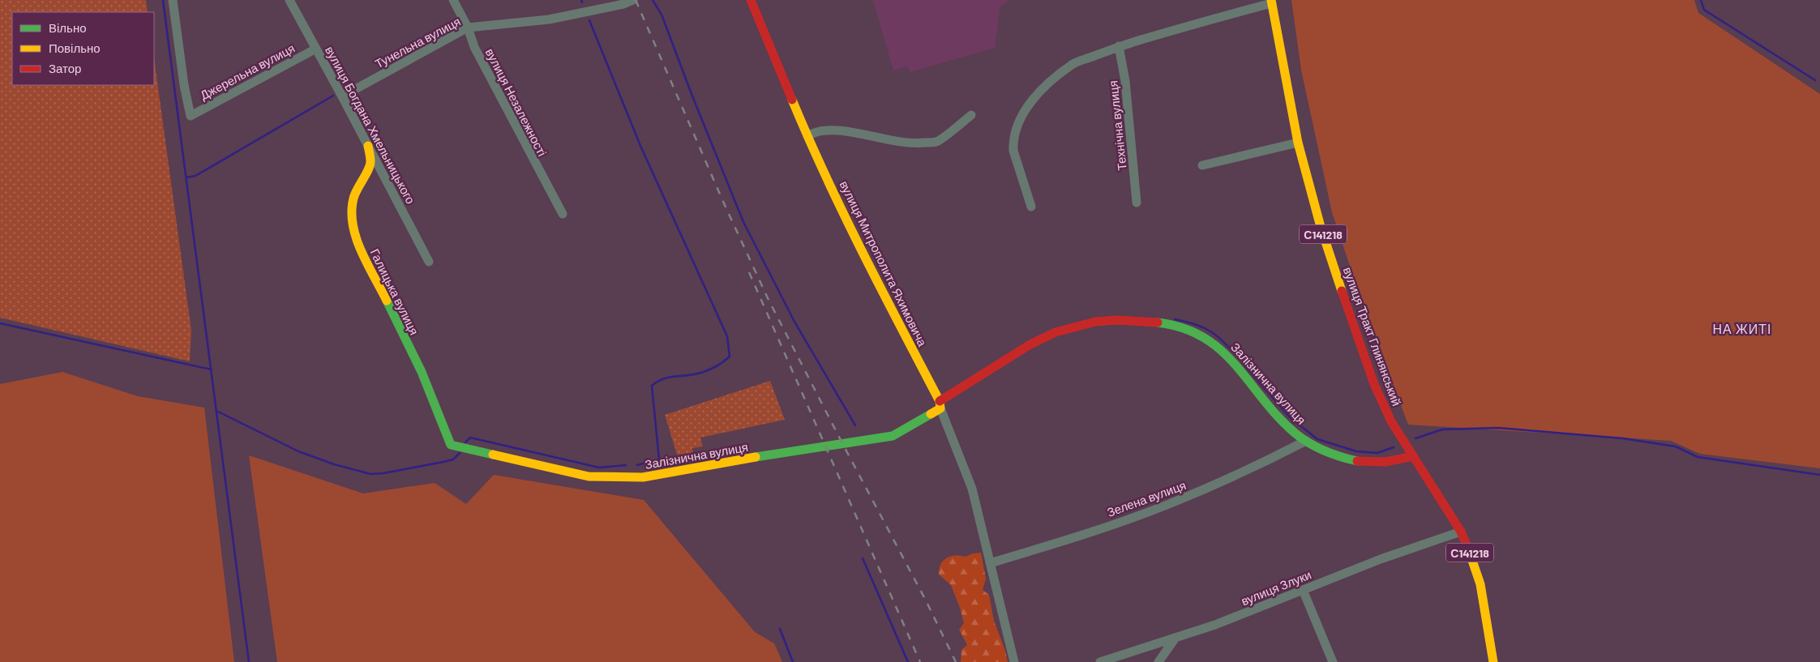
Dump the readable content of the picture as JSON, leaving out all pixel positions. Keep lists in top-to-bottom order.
{
  "streets": {
    "street": [
      "Тунельна вулиця",
      "Джерельна вулиця",
      "вулиця Незалежності",
      "вулиця Богдана Хмельницького",
      "Технічна вулиця",
      "С141218",
      "вулиця Митрополита Яхимовича",
      "Галицька вулиця",
      "вулиця Тракт Глинянський",
      "Залізнична вулиця",
      "Зелена вулиця",
      "вулиця Злуки"
    ]
  },
  "crossings": [
    ["Тунельна вулиця", "вулиця Незалежності"],
    ["Тунельна вулиця", "вулиця Богдана Хмельницького"],
    ["Джерельна вулиця", "вулиця Богдана Хмельницького"],
    ["вулиця Богдана Хмельницького", "Галицька вулиця"],
    ["вулиця Митрополита Яхимовича", "Залізнична вулиця"],
    ["Галицька вулиця", "Залізнична вулиця"],
    ["вулиця Тракт Глинянський", "Залізнична вулиця"],
    ["вулиця Тракт Глинянський", "вулиця Злуки"],
    ["Залізнична вулиця", "Зелена вулиця"]
  ],
  "districts": ["НА ЖИТІ"],
  "legend": ["Вільно", "Повільно", "Затор"]
}
